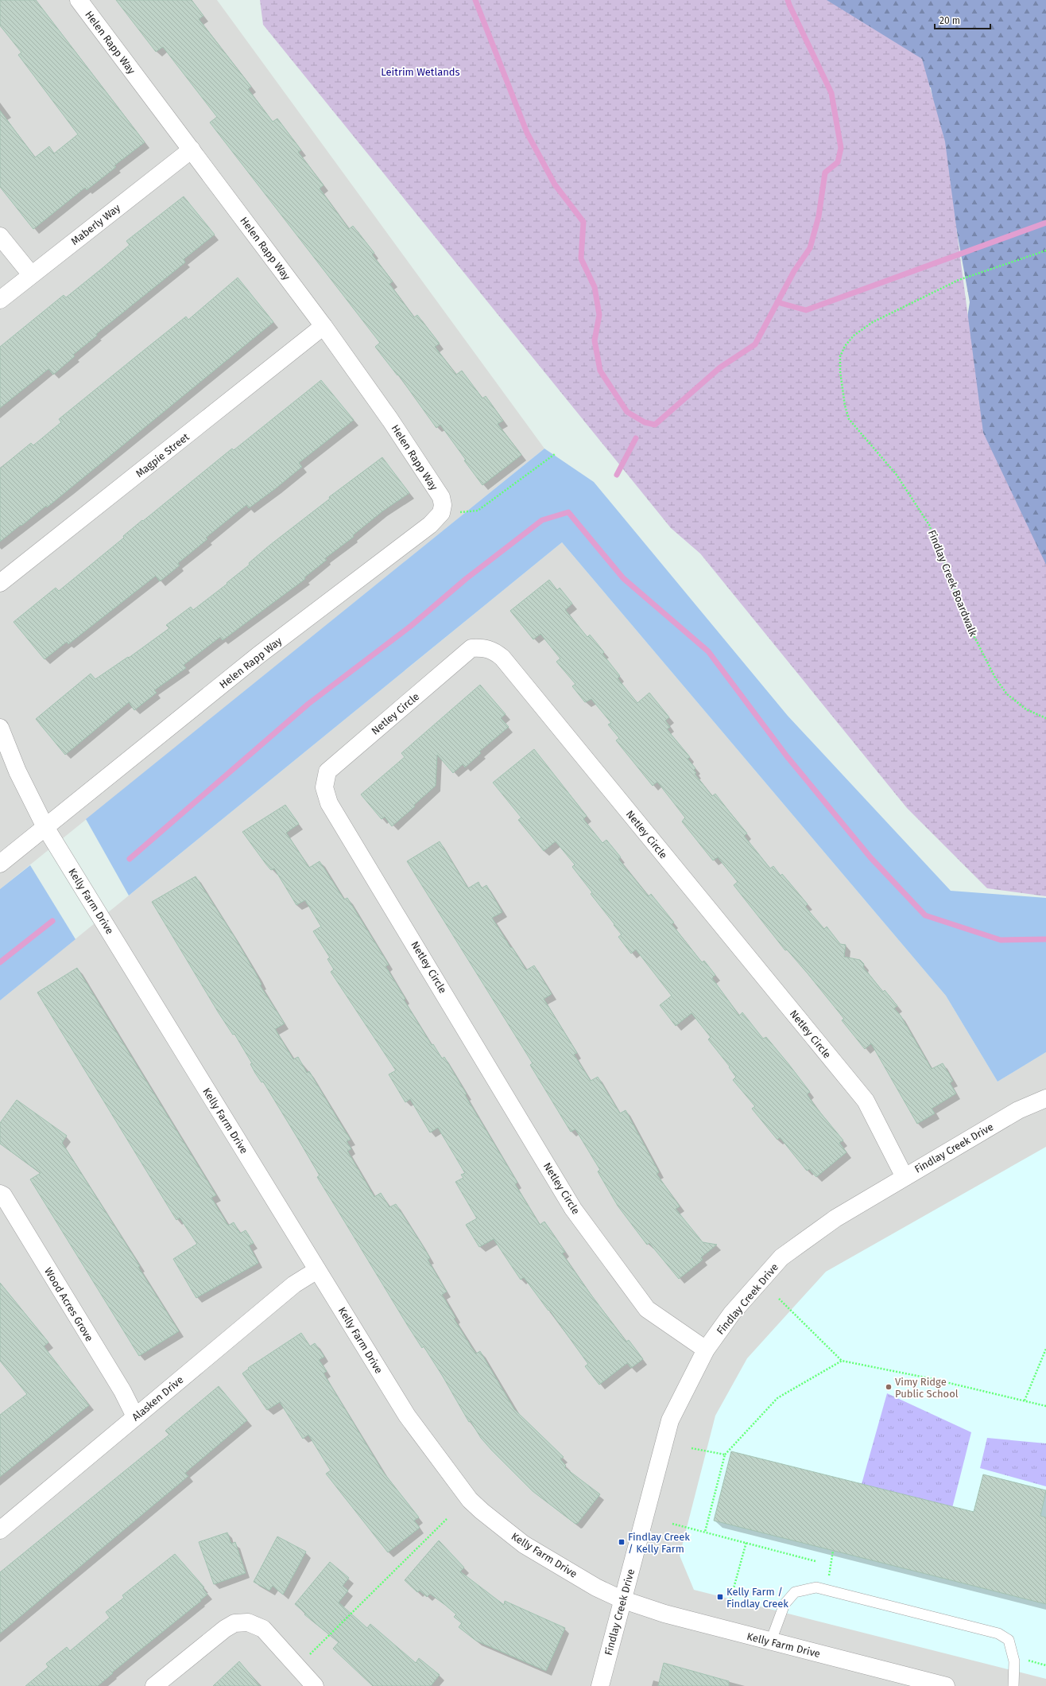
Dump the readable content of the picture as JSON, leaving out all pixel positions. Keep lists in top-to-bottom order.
{
  "streets": {
    "street": [
      "Helen Rapp Way",
      "Maberly Way",
      "Magpie Street",
      "Netley Circle",
      "Kelly Farm Drive",
      "Findlay Creek Drive",
      "Wood Acres Grove",
      "Alasken Drive"
    ],
    "path": ["Findlay Creek Boardwalk"]
  },
  "crossings": [
    ["Helen Rapp Way", "Maberly Way"],
    ["Helen Rapp Way", "Magpie Street"],
    ["Helen Rapp Way", "Kelly Farm Drive"],
    ["Netley Circle", "Findlay Creek Drive"],
    ["Kelly Farm Drive", "Findlay Creek Drive"],
    ["Kelly Farm Drive", "Alasken Drive"],
    ["Wood Acres Grove", "Alasken Drive"]
  ],
  "parks": ["Leitrim Wetlands"],
  "places": {
    "other": ["Vimy Ridge Public School"],
    "transit": ["Findlay Creek / Kelly Farm", "Kelly Farm / Findlay Creek"]
  },
  "scale_bar": "20 m"
}
